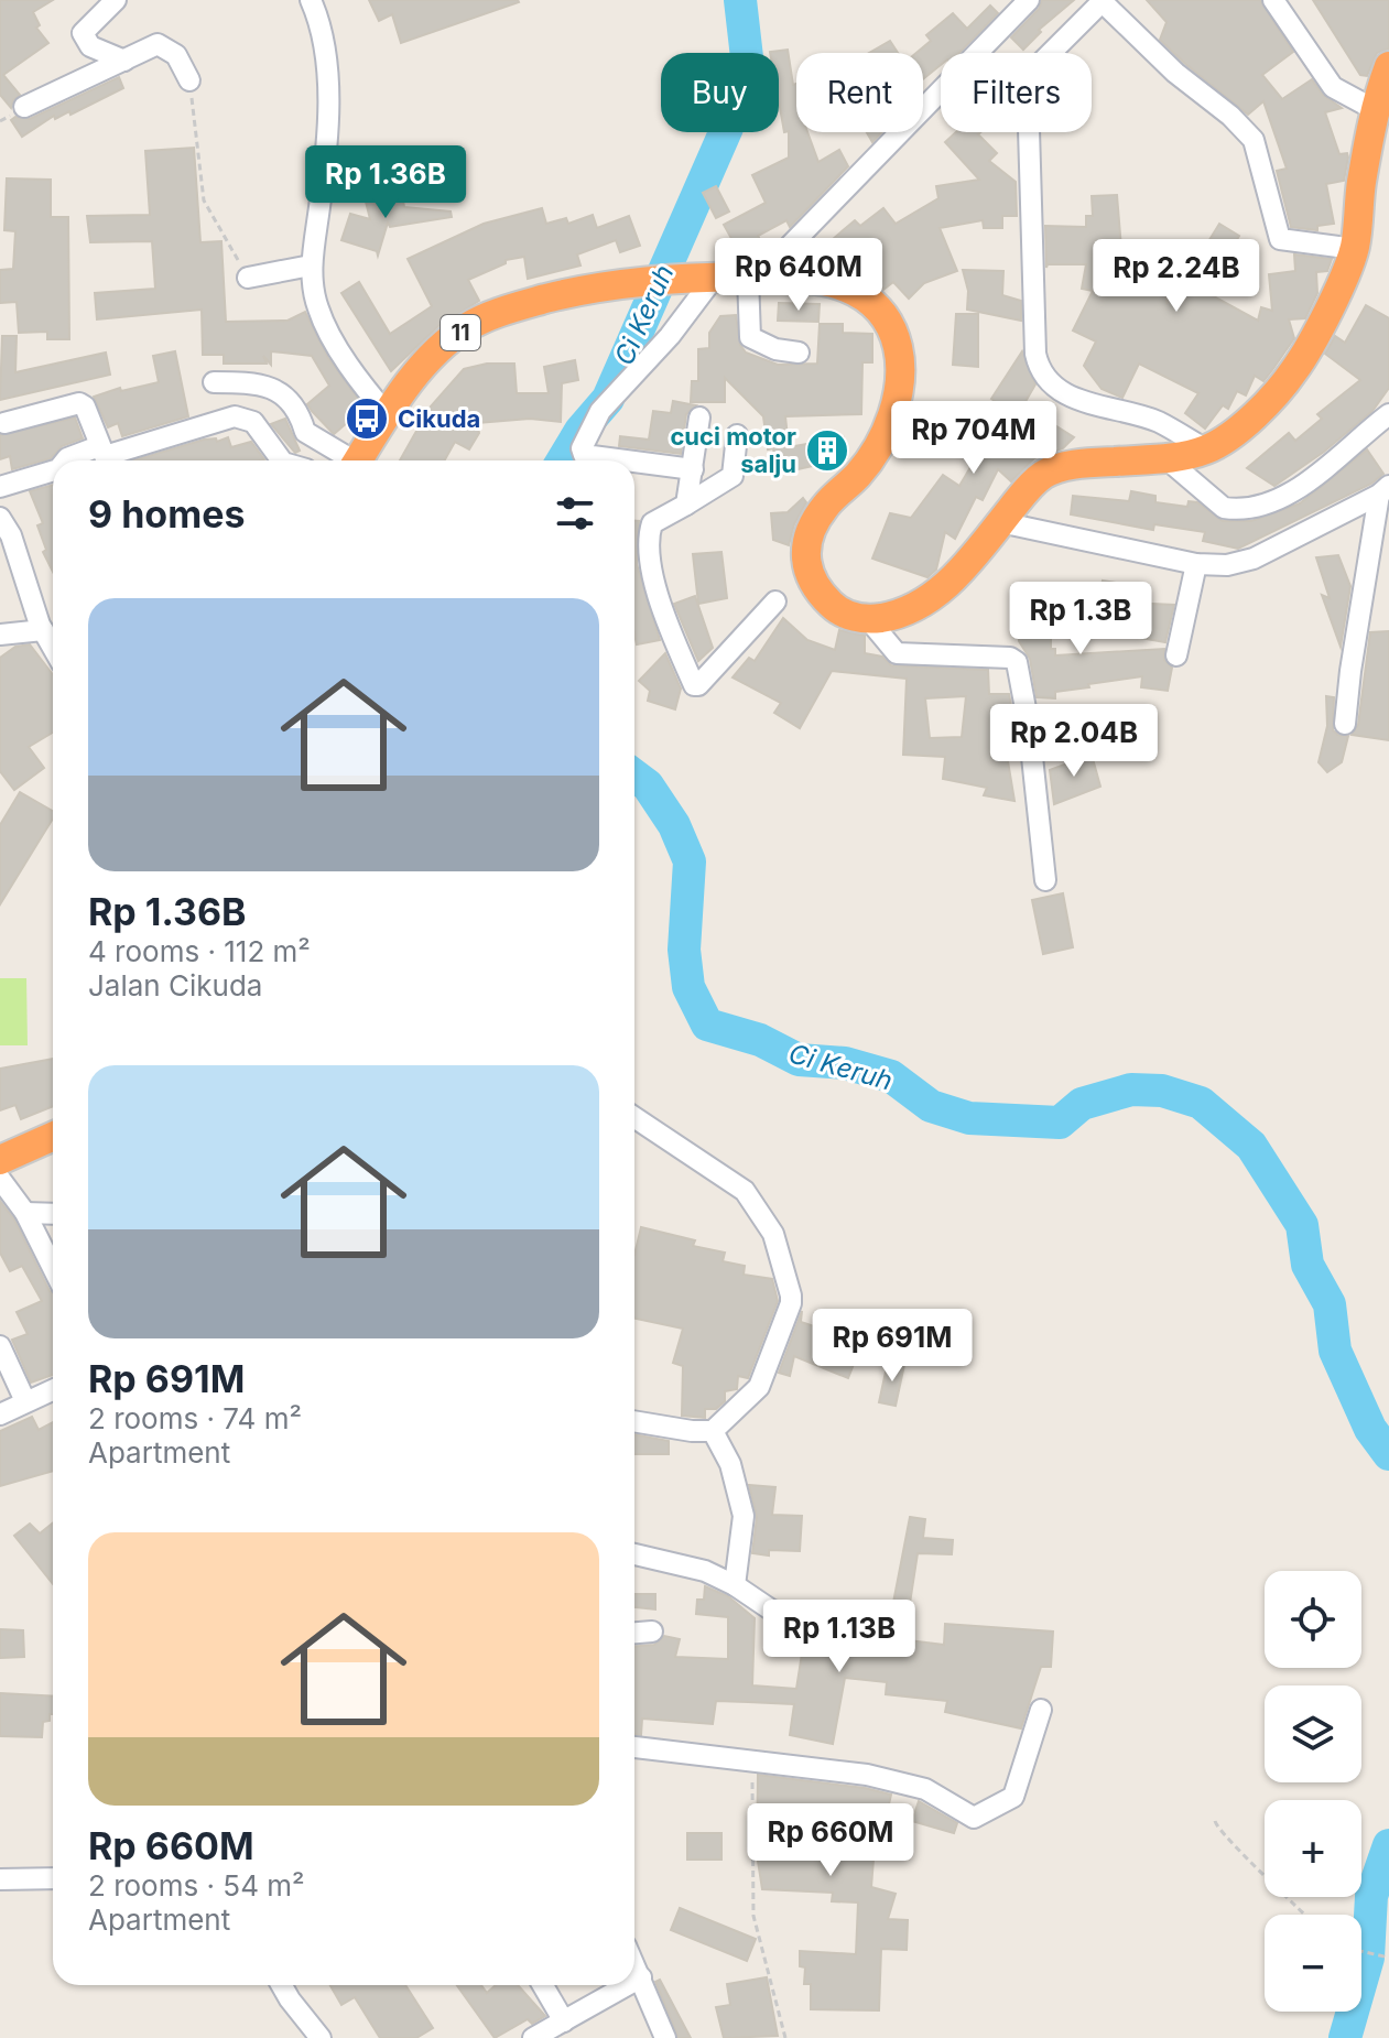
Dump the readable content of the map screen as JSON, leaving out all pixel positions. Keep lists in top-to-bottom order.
{
  "streets": {
    "highway": ["11"]
  },
  "water": ["Ci Keruh"],
  "places": {
    "bus stop": ["Cikuda"],
    "building": ["cuci motor salju"]
  },
  "page": {
    "chip": ["Buy", "Rent", "Filters"],
    "price": [
      "Rp 1.36B",
      "Rp 640M",
      "Rp 2.24B",
      "Rp 704M",
      "Rp 1.3B",
      "Rp 2.04B",
      "Rp 691M",
      "Rp 1.13B",
      "Rp 660M"
    ],
    "heading": "9 homes",
    "list": [
      {
        "name": "Rp 1.36B",
        "note": "4 rooms · 112 m² · Jalan Cikuda"
      },
      {
        "name": "Rp 691M",
        "note": "2 rooms · 74 m² · Apartment"
      },
      {
        "name": "Rp 660M",
        "note": "2 rooms · 54 m² · Apartment"
      }
    ],
    "map_buttons": ["+", "−"]
  }
}
